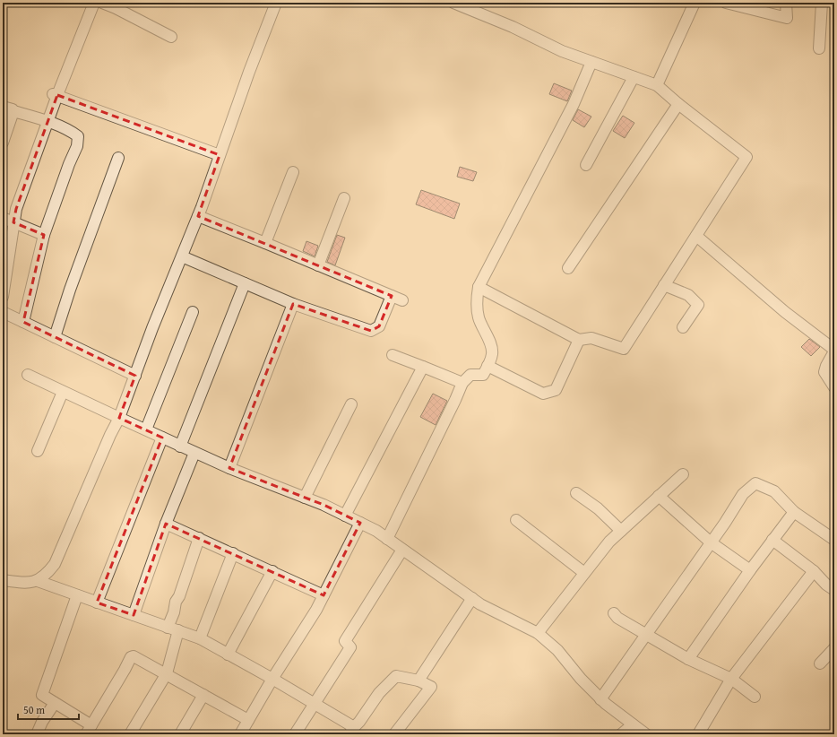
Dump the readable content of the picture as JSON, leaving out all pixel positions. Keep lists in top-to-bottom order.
{
  "scale_bar": "50 m"
}
